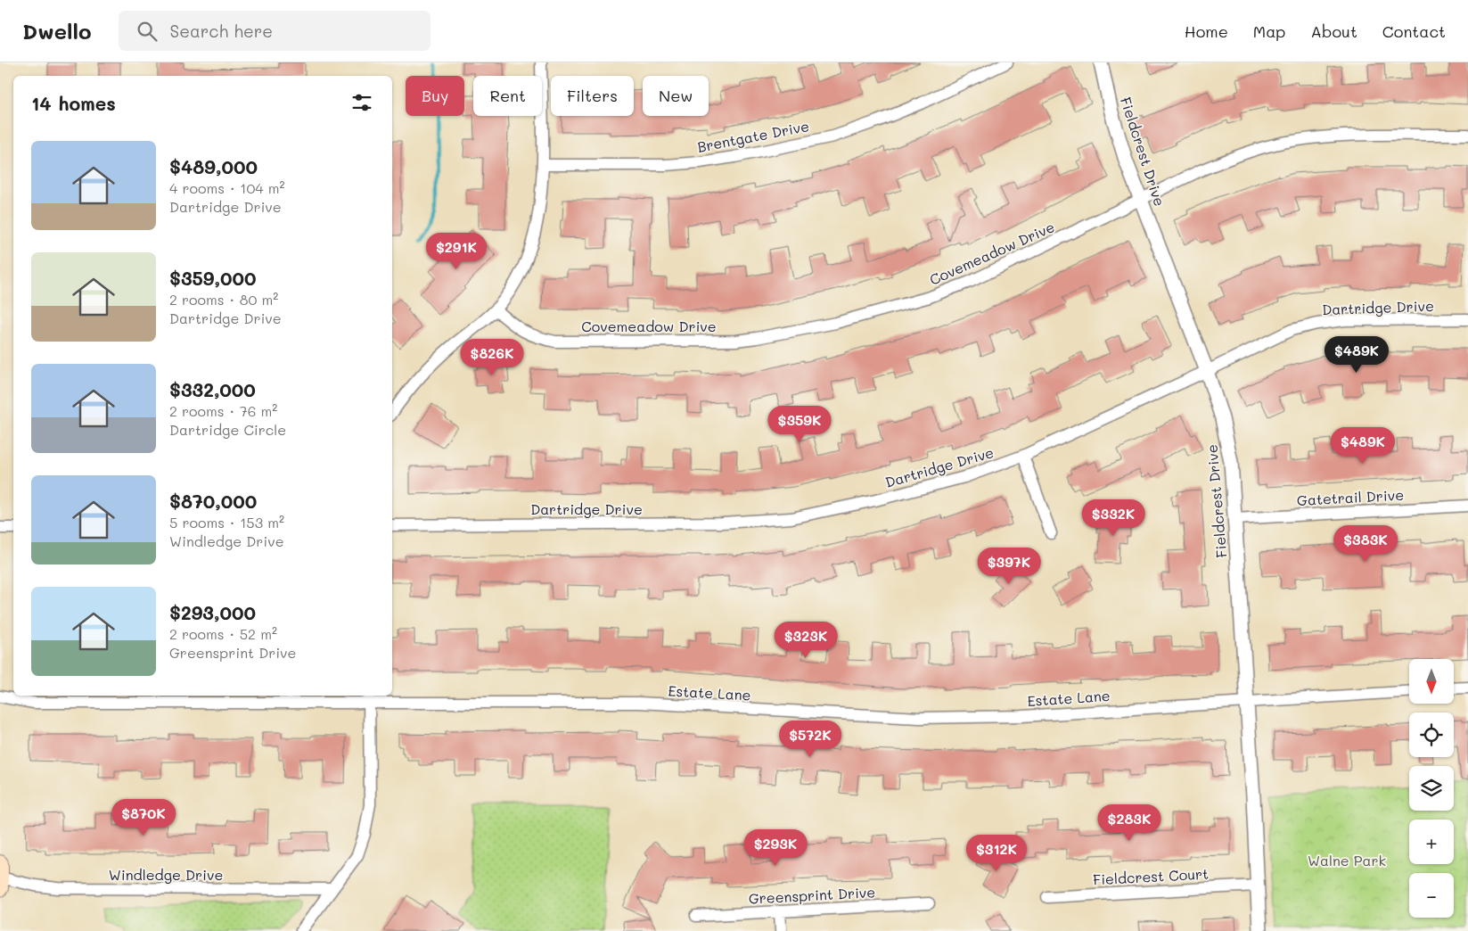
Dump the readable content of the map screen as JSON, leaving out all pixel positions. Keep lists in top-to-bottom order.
{
  "streets": {
    "street": [
      "Brentgate Drive",
      "Fieldcrest Drive",
      "Covemeadow Drive",
      "Dartridge Drive",
      "Gatetrail Drive",
      "Estate Lane",
      "Windledge Drive",
      "Fieldcrest Court",
      "Greensprint Drive"
    ]
  },
  "crossings": [
    ["Fieldcrest Drive", "Covemeadow Drive"],
    ["Fieldcrest Drive", "Dartridge Drive"],
    ["Fieldcrest Drive", "Gatetrail Drive"],
    ["Fieldcrest Drive", "Estate Lane"],
    ["Fieldcrest Drive", "Fieldcrest Court"]
  ],
  "parks": ["Walne Park"],
  "north": "bottom",
  "page": {
    "header": "Dwello",
    "search": "Search here",
    "nav": [
      "Home",
      "Map",
      "About",
      "Contact"
    ],
    "chip": [
      "Buy",
      "Rent",
      "Filters",
      "New"
    ],
    "heading": "14 homes",
    "list": [
      {
        "name": "$489,000",
        "note": "4 rooms · 104 m² · Dartridge Drive"
      },
      {
        "name": "$359,000",
        "note": "2 rooms · 80 m² · Dartridge Drive"
      },
      {
        "name": "$332,000",
        "note": "2 rooms · 76 m² · Dartridge Circle"
      },
      {
        "name": "$870,000",
        "note": "5 rooms · 153 m² · Windledge Drive"
      },
      {
        "name": "$293,000",
        "note": "2 rooms · 52 m² · Greensprint Drive"
      }
    ],
    "price": [
      "$291K",
      "$489K",
      "$826K",
      "$359K",
      "$489K",
      "$332K",
      "$383K",
      "$397K",
      "$323K",
      "$572K",
      "$870K",
      "$283K",
      "$293K",
      "$312K"
    ],
    "map_buttons": ["+", "−"]
  }
}
